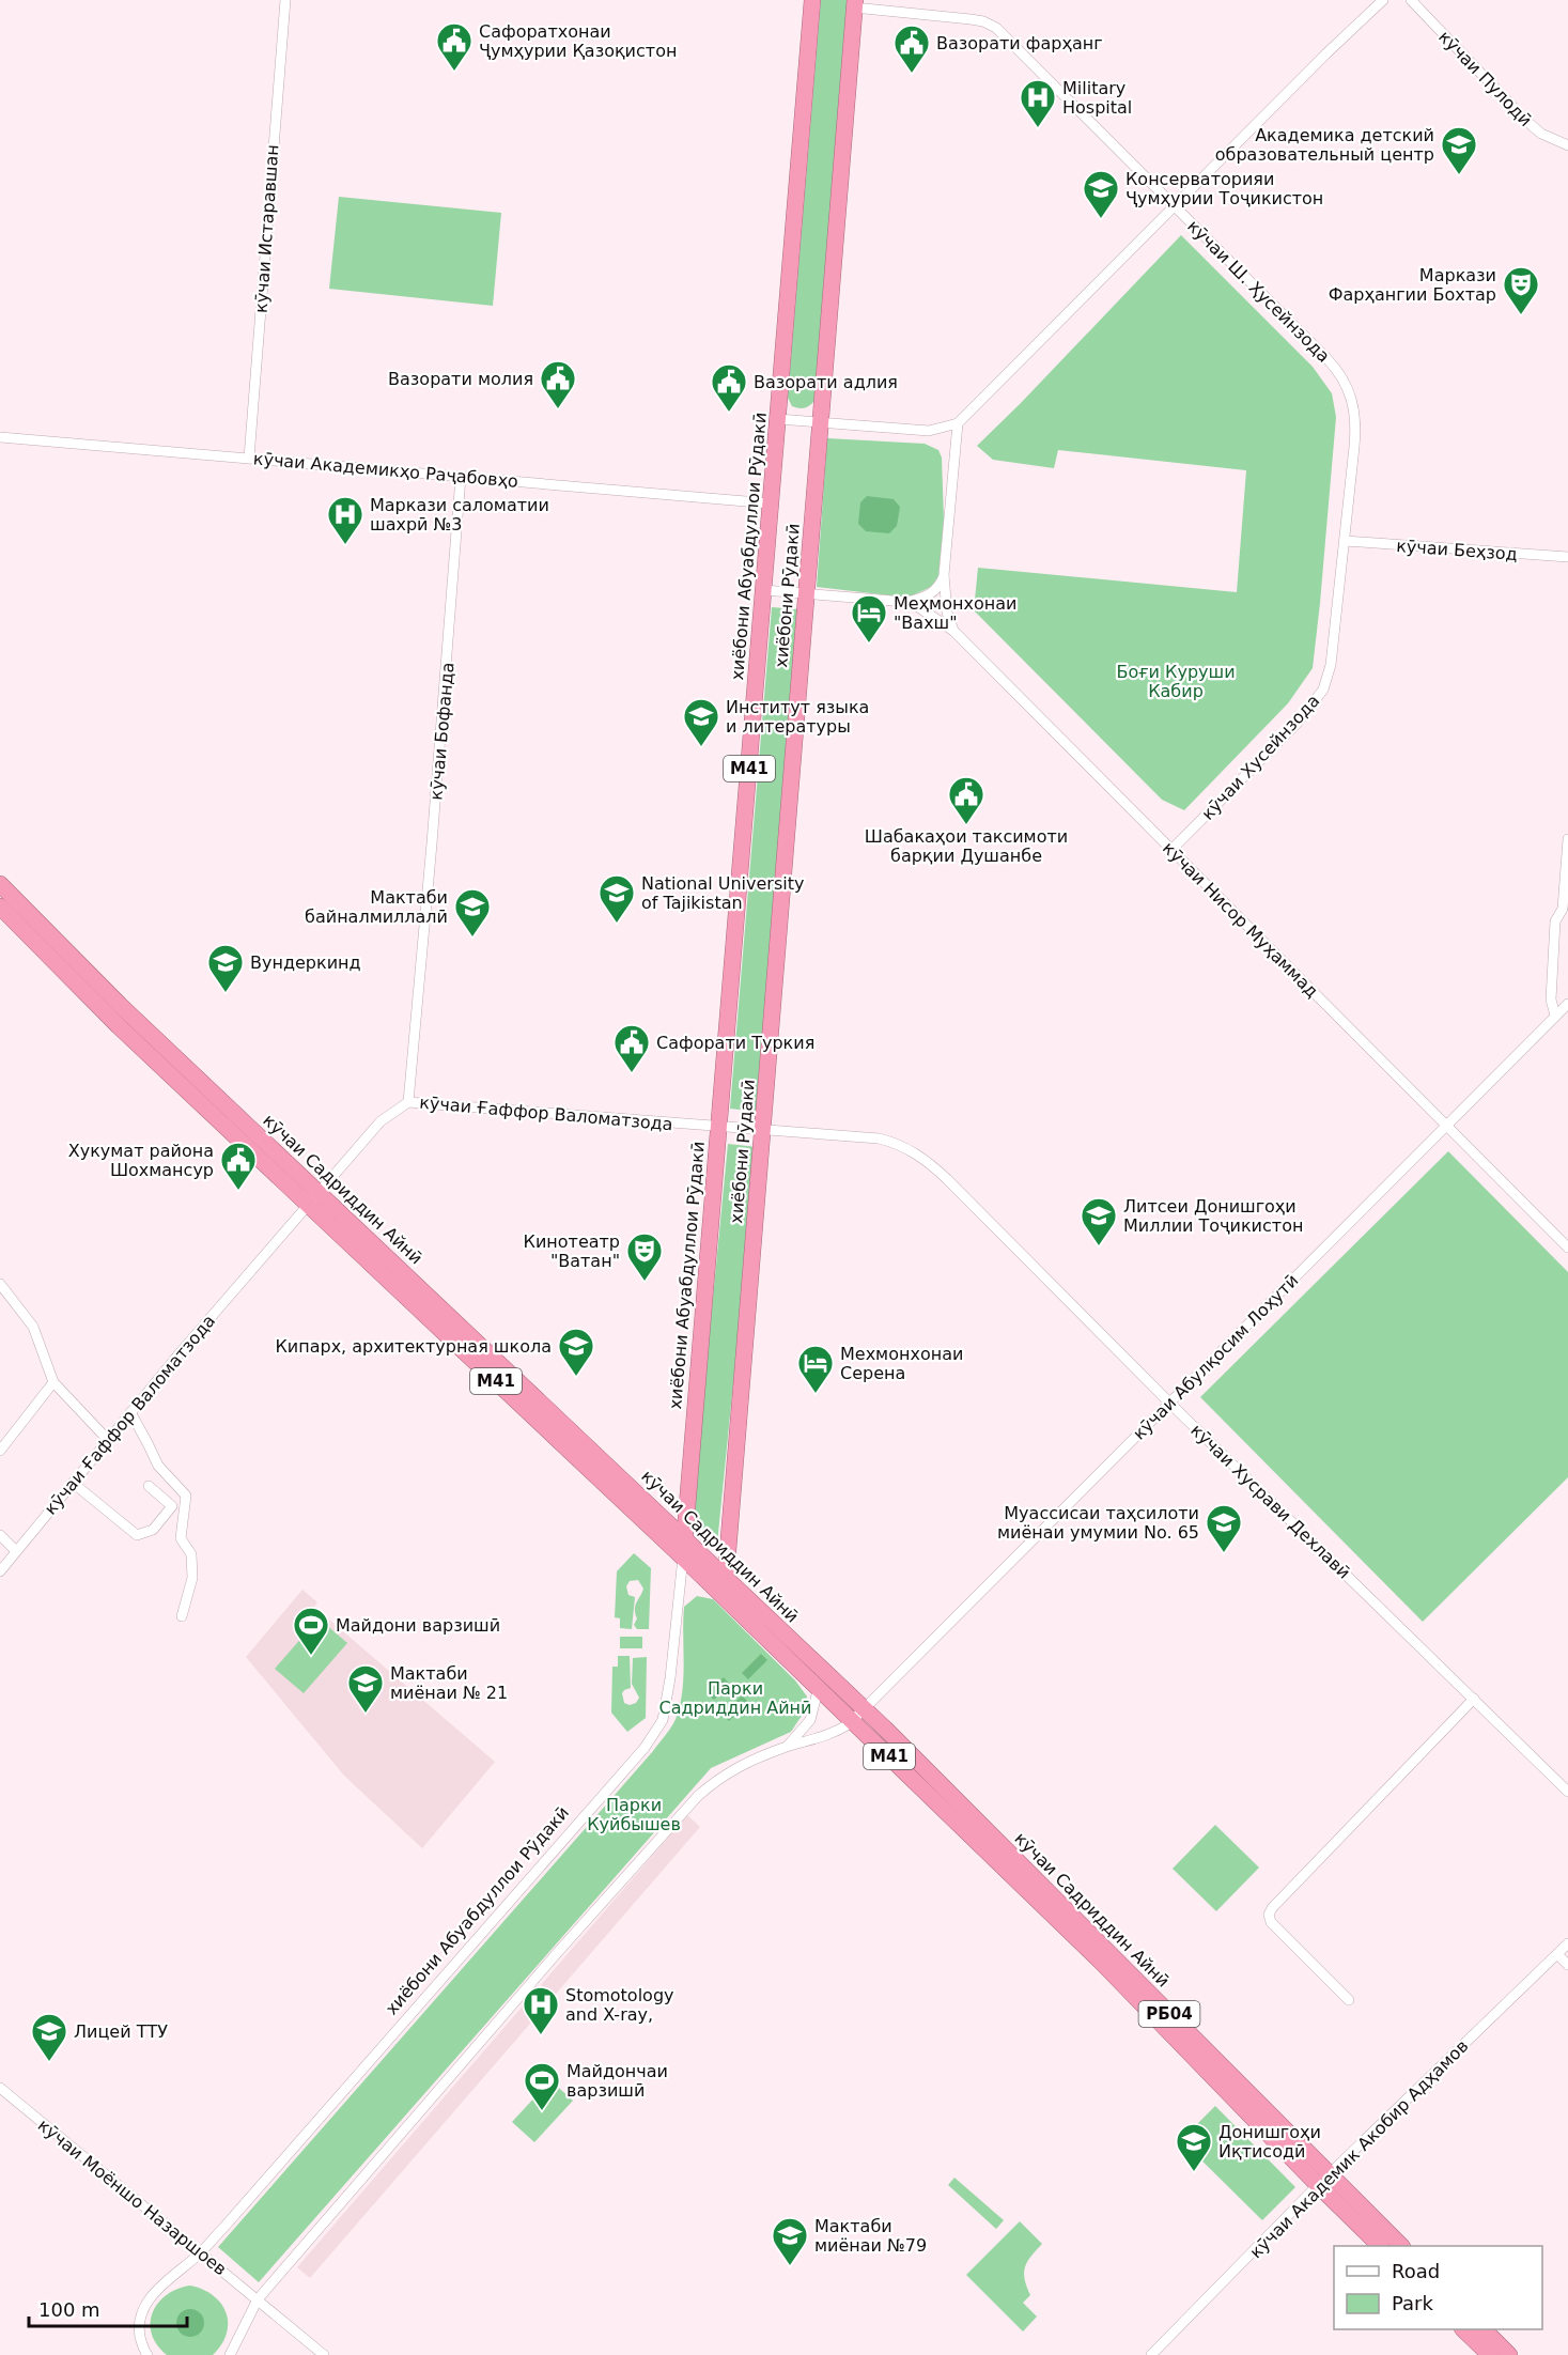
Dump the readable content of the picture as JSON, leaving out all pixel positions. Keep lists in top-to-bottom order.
{
  "streets": {
    "highway": [
      "хиёбони Абуабдуллои Рӯдакӣ",
      "хиёбони Рӯдакӣ",
      "M41",
      "кӯчаи Садриддин Айнӣ",
      "РБ04"
    ],
    "street": [
      "кӯчаи Пулодӣ",
      "кӯчаи Истаравшан",
      "кӯчаи Ш. Ҳусейнзода",
      "кӯчаи Академикҳо Раҷабовҳо",
      "кӯчаи Беҳзод",
      "кӯчаи Бофанда",
      "кӯчаи Хусейнзода",
      "кӯчаи Нисор Муҳаммад",
      "кӯчаи Ғаффор Валоматзода",
      "кӯчаи Абулқосим Лоҳутӣ",
      "кӯчаи Хусрави Дехлавӣ",
      "кӯчаи Академик Акобир Адҳамов",
      "кӯчаи Моёншо Назаршоев"
    ]
  },
  "crossings": [
    ["кӯчаи Истаравшан", "кӯчаи Академикҳо Раҷабовҳо"],
    ["кӯчаи Ш. Ҳусейнзода", "кӯчаи Беҳзод"],
    ["кӯчаи Ш. Ҳусейнзода", "хиёбони Рӯдакӣ"],
    ["кӯчаи Ш. Ҳусейнзода", "кӯчаи Хусейнзода"],
    ["кӯчаи Академикҳо Раҷабовҳо", "хиёбони Абуабдуллои Рӯдакӣ"],
    ["кӯчаи Академикҳо Раҷабовҳо", "кӯчаи Бофанда"],
    ["хиёбони Абуабдуллои Рӯдакӣ", "кӯчаи Нисор Муҳаммад"],
    ["хиёбони Абуабдуллои Рӯдакӣ", "кӯчаи Ғаффор Валоматзода"],
    ["хиёбони Абуабдуллои Рӯдакӣ", "кӯчаи Садриддин Айнӣ"],
    ["хиёбони Абуабдуллои Рӯдакӣ", "кӯчаи Моёншо Назаршоев"],
    ["кӯчаи Беҳзод", "кӯчаи Хусейнзода"],
    ["хиёбони Рӯдакӣ", "кӯчаи Нисор Муҳаммад"],
    ["хиёбони Рӯдакӣ", "кӯчаи Ғаффор Валоматзода"],
    ["хиёбони Рӯдакӣ", "кӯчаи Садриддин Айнӣ"],
    ["кӯчаи Бофанда", "кӯчаи Ғаффор Валоматзода"],
    ["кӯчаи Хусейнзода", "кӯчаи Нисор Муҳаммад"],
    ["кӯчаи Нисор Муҳаммад", "кӯчаи Абулқосим Лоҳутӣ"],
    ["кӯчаи Ғаффор Валоматзода", "кӯчаи Садриддин Айнӣ"],
    ["кӯчаи Ғаффор Валоматзода", "кӯчаи Хусрави Дехлавӣ"],
    ["кӯчаи Садриддин Айнӣ", "кӯчаи Абулқосим Лоҳутӣ"],
    ["кӯчаи Садриддин Айнӣ", "кӯчаи Академик Акобир Адҳамов"],
    ["кӯчаи Абулқосим Лоҳутӣ", "кӯчаи Хусрави Дехлавӣ"]
  ],
  "parks": ["Боғи Куруши Кабир", "Парки Садриддин Айнӣ", "Парки Куйбышев"],
  "places": {
    "public building": [
      "Сафоратхонаи Ҷумҳурии Қазоқистон",
      "Вазорати фарҳанг",
      "Вазорати молия",
      "Вазорати адлия",
      "Шабакаҳои таксимоти барқии Душанбе",
      "Сафорати Туркия",
      "Хукумат района Шохмансур"
    ],
    "hospital": ["Military Hospital", "Маркази саломатии шахрӣ №3", "Stomotology and X-ray,"],
    "school or university": [
      "Академика детский образовательный центр",
      "Консерваторияи Ҷумҳурии Тоҷикистон",
      "Институт языка и литературы",
      "National University of Tajikistan",
      "Мактаби байналмиллалӣ",
      "Вундеркинд",
      "Литсеи Донишгоҳи Миллии Тоҷикистон",
      "Кипарх, архитектурная школа",
      "Муассисаи таҳсилоти миёнаи умумии No. 65",
      "Мактаби миёнаи № 21",
      "Лицей ТТУ",
      "Донишгоҳи Иқтисодӣ",
      "Мактаби миёнаи №79"
    ],
    "theatre": ["Маркази Фарҳангии Бохтар", "Кинотеатр \"Ватан\""],
    "hotel": ["Меҳмонхонаи \"Вахш\"", "Мехмонхонаи Серена"],
    "sports": ["Майдони варзишӣ", "Майдончаи варзишӣ"]
  },
  "legend": ["Road", "Park"],
  "scale_bar": "100 m"
}
